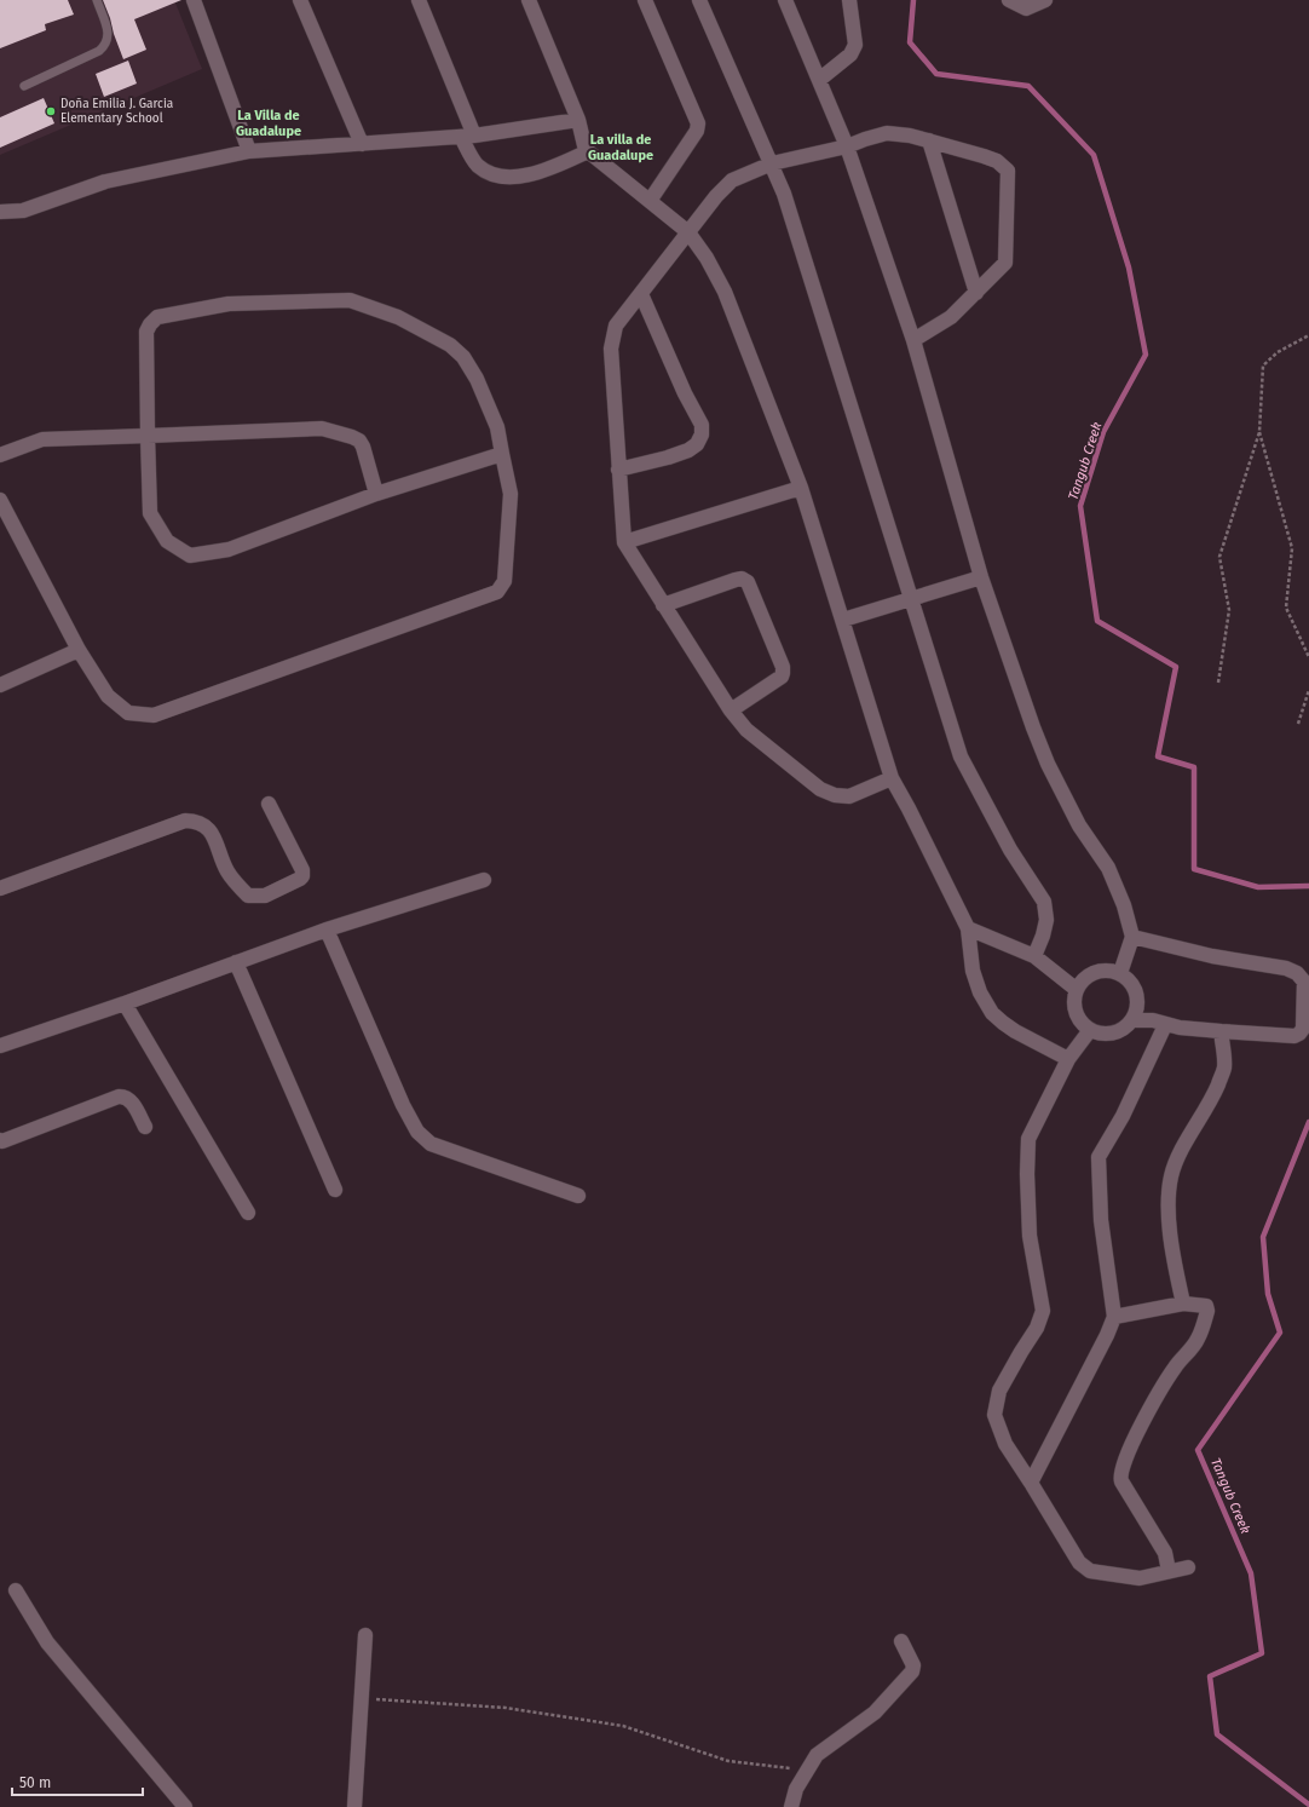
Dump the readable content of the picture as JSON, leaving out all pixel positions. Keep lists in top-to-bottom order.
{
  "districts": ["La Villa de Guadalupe", "La villa de Guadalupe"],
  "water": ["Tangub Creek"],
  "places": ["Doña Emilia J. Garcia Elementary School"],
  "scale_bar": "50 m"
}
